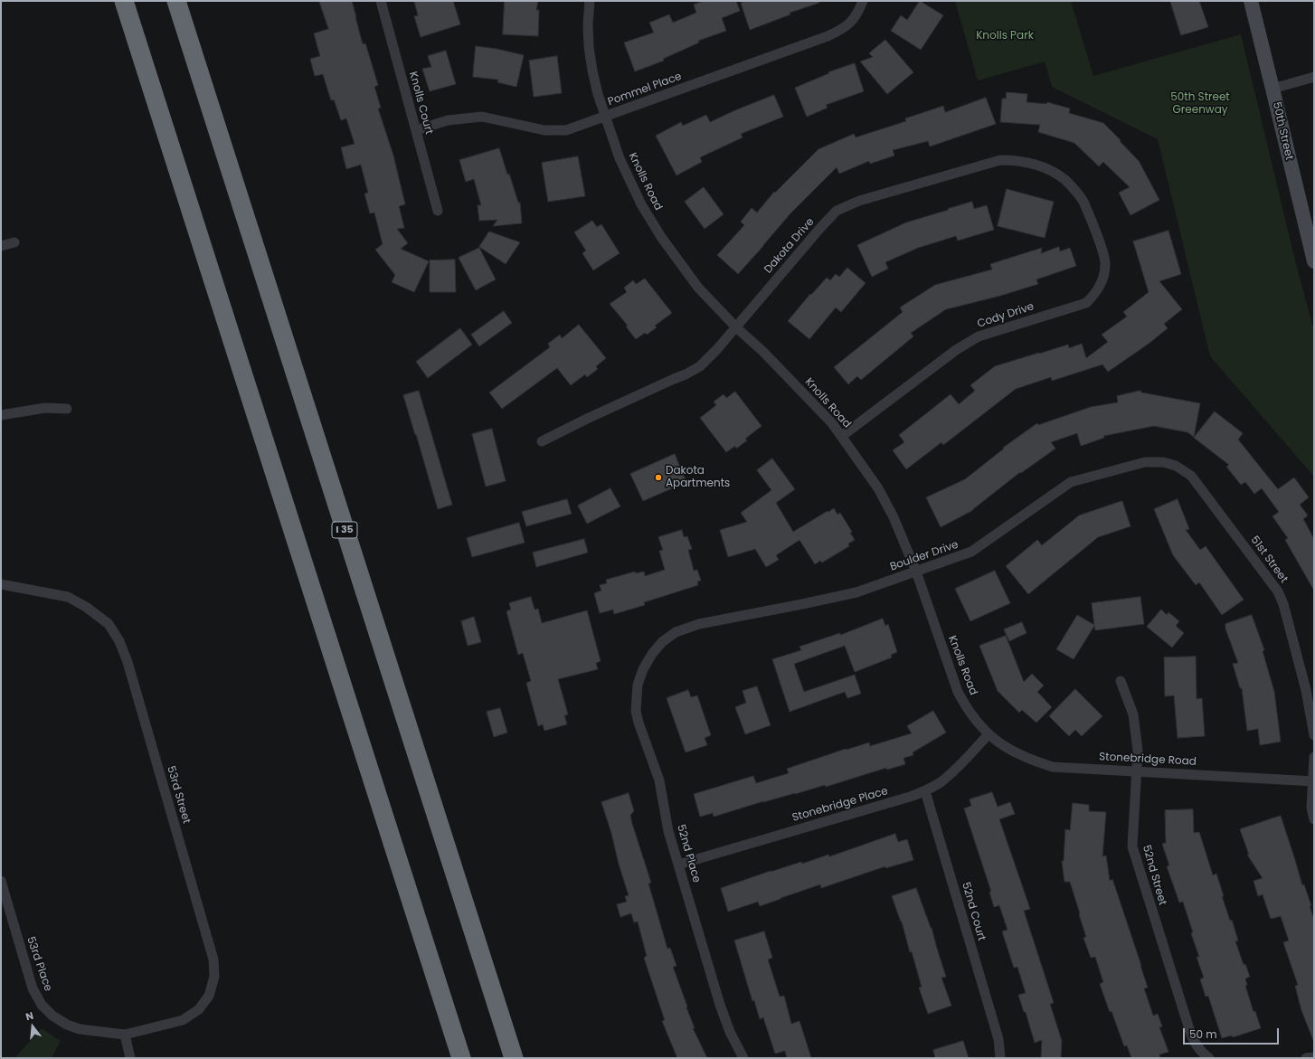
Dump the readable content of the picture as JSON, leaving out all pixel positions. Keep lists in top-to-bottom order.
{
  "streets": {
    "highway": ["I 35"],
    "main road": ["50th Street"],
    "street": [
      "Pommel Place",
      "Knolls Court",
      "Knolls Road",
      "Dakota Drive",
      "Cody Drive",
      "Boulder Drive",
      "51st Street",
      "Stonebridge Road",
      "53rd Street",
      "Stonebridge Place",
      "52nd Place",
      "52nd Street",
      "52nd Court",
      "53rd Place"
    ]
  },
  "crossings": [
    ["Pommel Place", "Knolls Court"],
    ["Pommel Place", "Knolls Road"],
    ["Knolls Road", "Dakota Drive"],
    ["Knolls Road", "Cody Drive"],
    ["Knolls Road", "Boulder Drive"],
    ["Knolls Road", "Stonebridge Road"],
    ["Knolls Road", "Stonebridge Place"],
    ["Dakota Drive", "Cody Drive"],
    ["Boulder Drive", "51st Street"],
    ["Boulder Drive", "52nd Place"],
    ["Stonebridge Road", "Stonebridge Place"],
    ["Stonebridge Road", "52nd Street"],
    ["53rd Street", "53rd Place"],
    ["Stonebridge Place", "52nd Place"],
    ["Stonebridge Place", "52nd Court"]
  ],
  "parks": ["Knolls Park", "50th Street Greenway"],
  "places": ["Dakota Apartments"],
  "scale_bar": "50 m",
  "north": "top"
}
